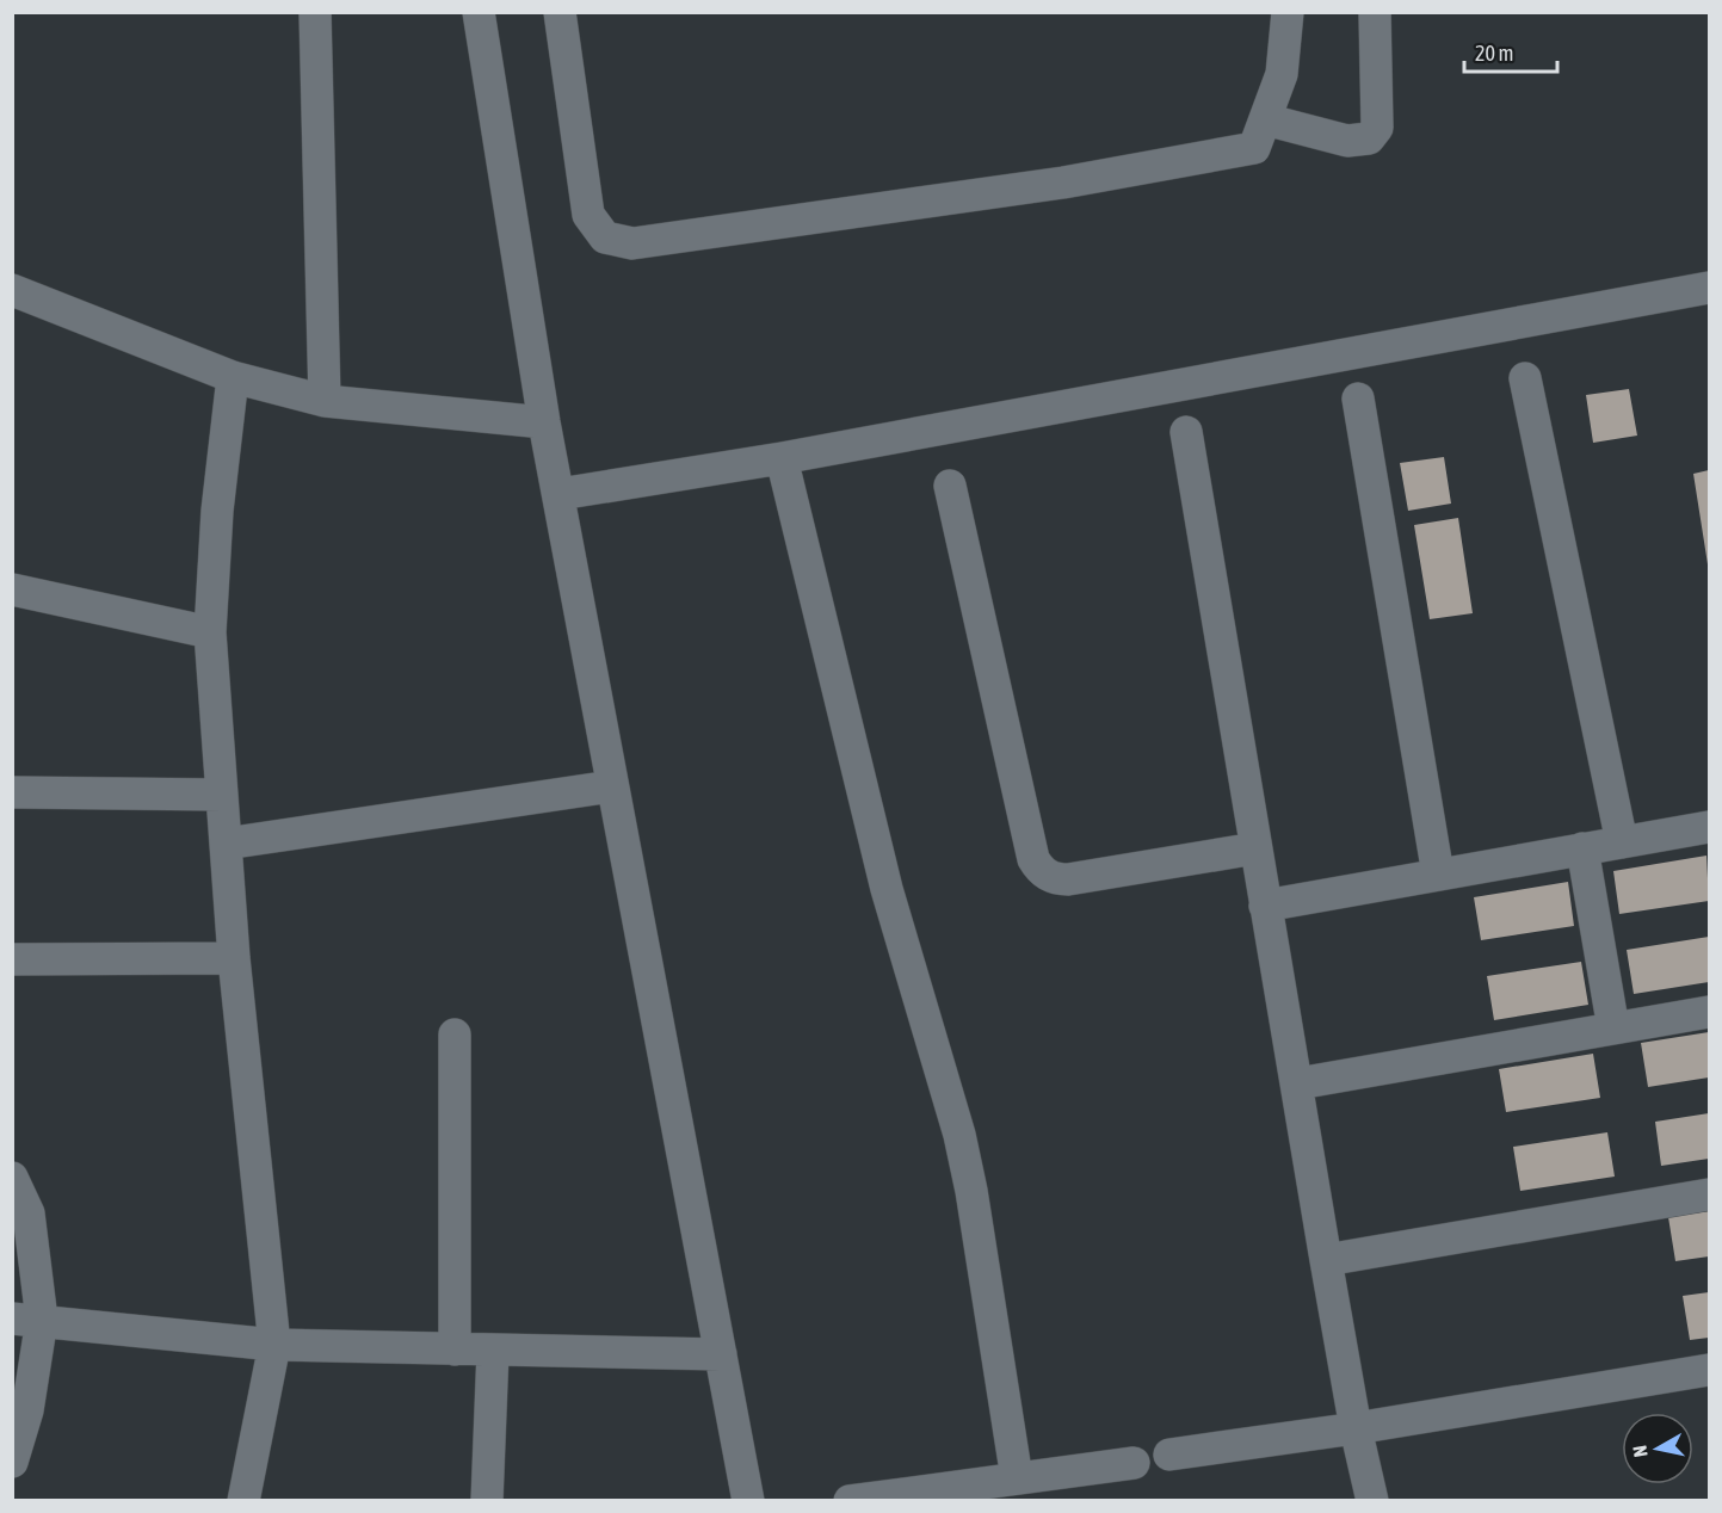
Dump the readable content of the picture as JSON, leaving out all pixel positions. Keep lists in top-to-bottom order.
{
  "scale_bar": "20 m",
  "north": "left"
}
